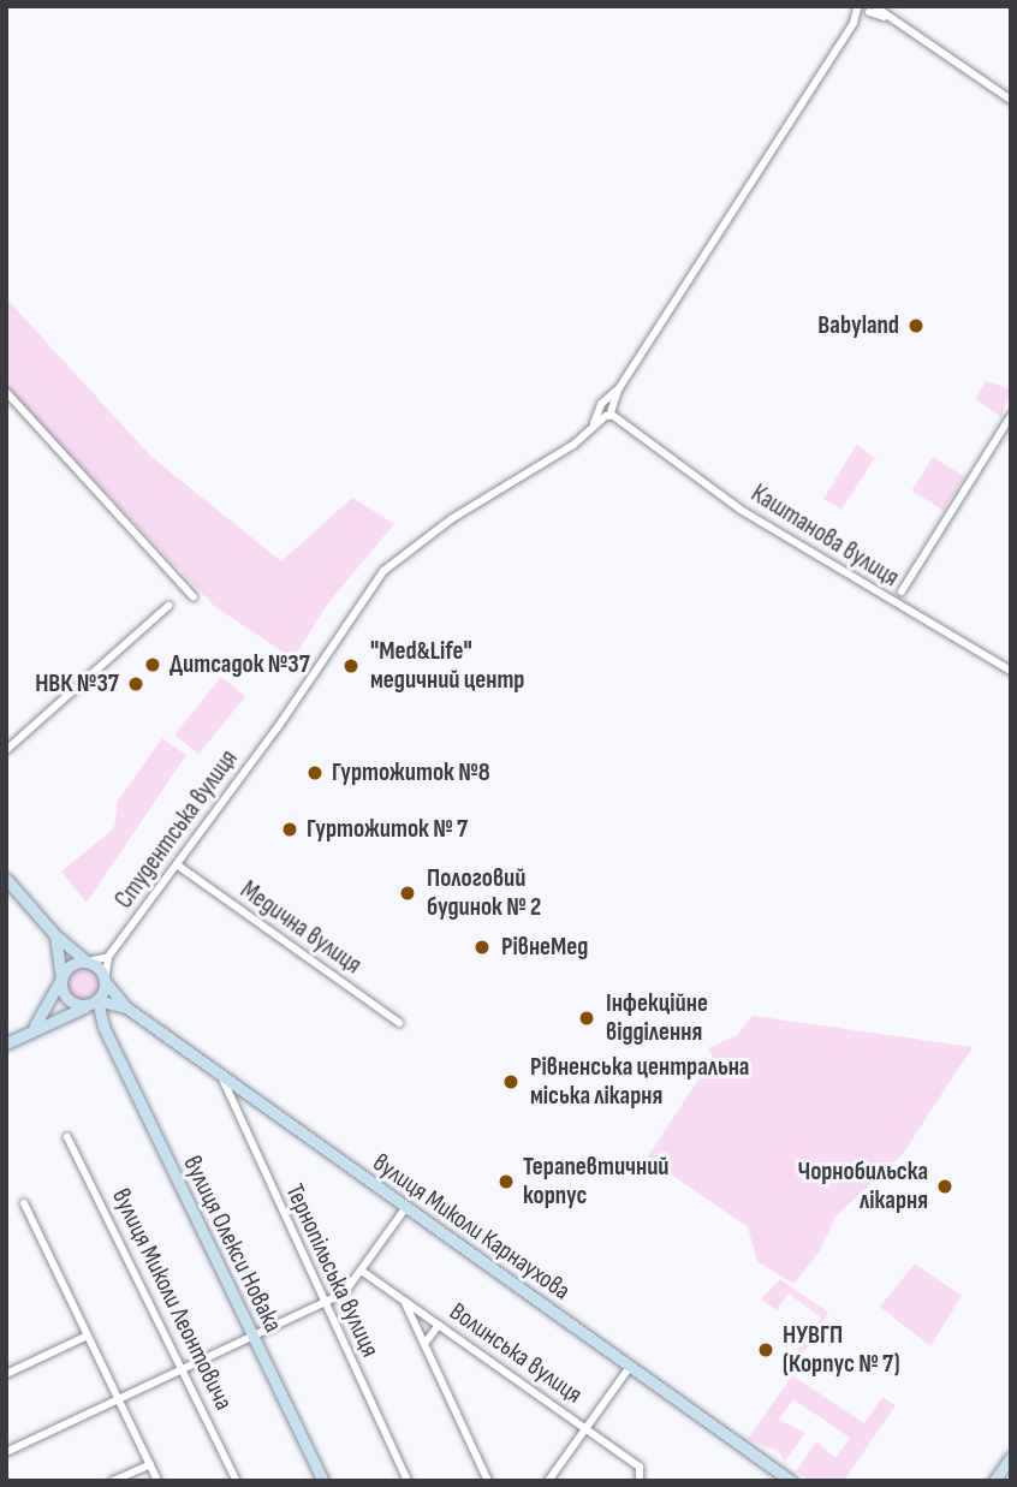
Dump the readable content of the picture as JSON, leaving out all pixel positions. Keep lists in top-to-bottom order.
{
  "streets": {
    "main road": ["вулиця Миколи Карнаухова", "вулиця Олекси Новака"],
    "street": [
      "Каштанова вулиця",
      "Студентська вулиця",
      "Медична вулиця",
      "Тернопільська вулиця",
      "вулиця Миколи Леонтовича",
      "Волинська вулиця"
    ]
  },
  "crossings": [
    ["Каштанова вулиця", "Студентська вулиця"],
    ["Студентська вулиця", "Медична вулиця"],
    ["вулиця Миколи Карнаухова", "вулиця Олекси Новака"],
    ["вулиця Миколи Карнаухова", "Тернопільська вулиця"]
  ],
  "places": [
    "Babyland",
    "Дитсадок №37",
    "\"Med&Life\" медичний центр",
    "НВК №37",
    "Гуртожиток №8",
    "Гуртожиток № 7",
    "Пологовий будинок № 2",
    "РівнеМед",
    "Інфекційне відділення",
    "Рівненська центральна міська лікарня",
    "Терапевтичний корпус",
    "Чорнобильска лікарня",
    "НУВГП (Корпус № 7)"
  ]
}
